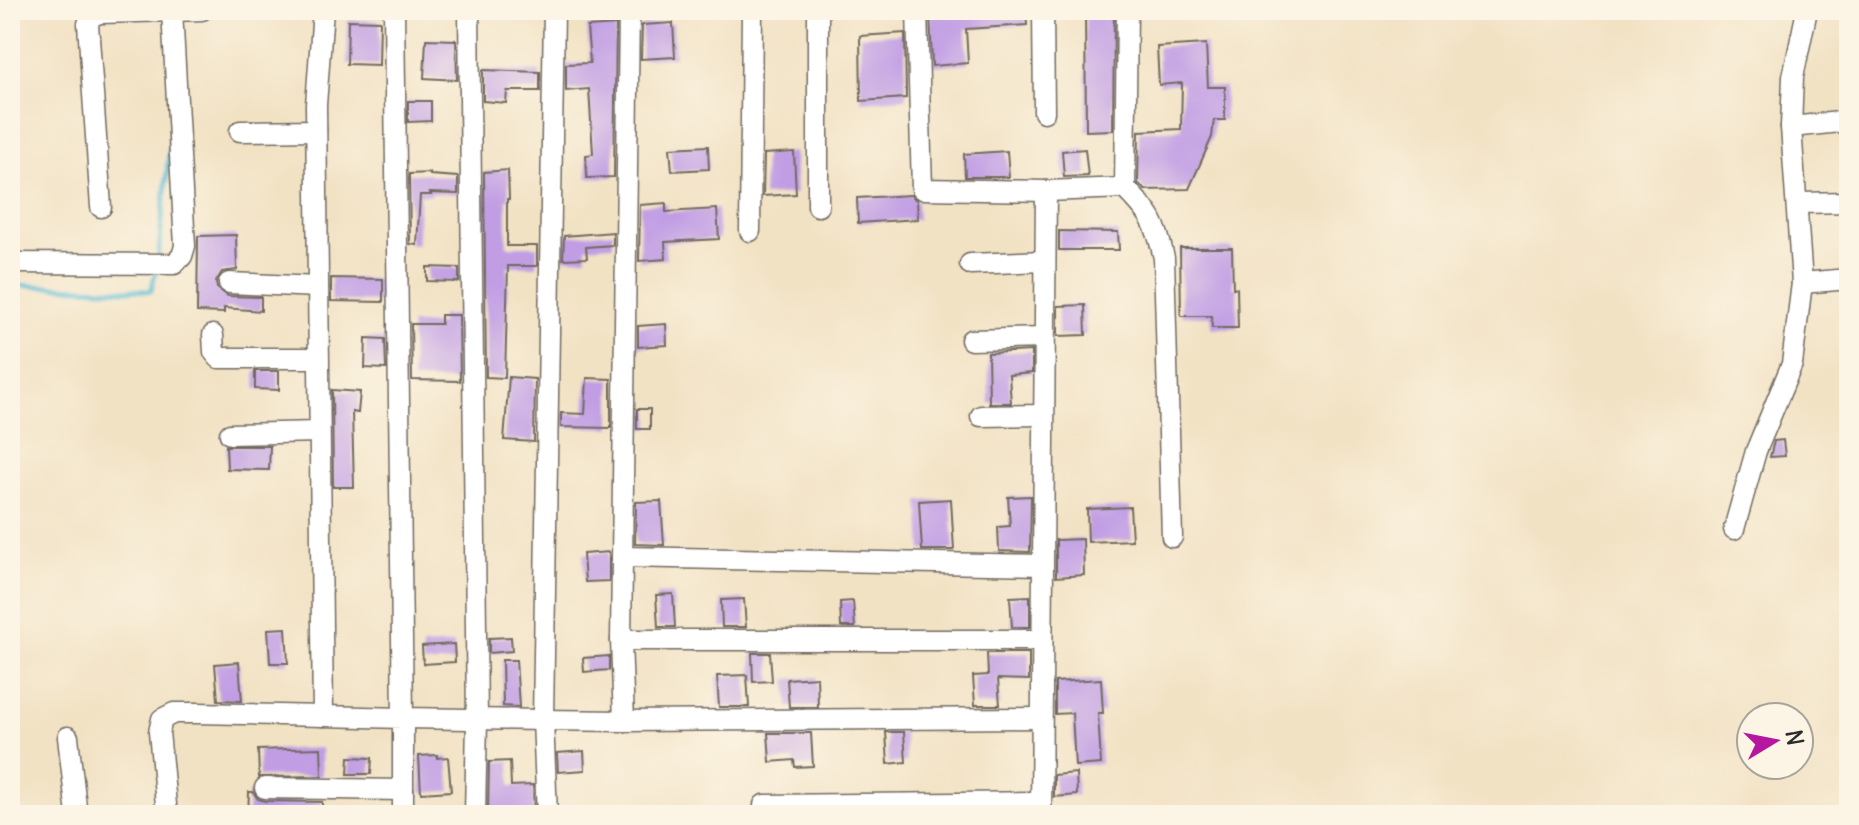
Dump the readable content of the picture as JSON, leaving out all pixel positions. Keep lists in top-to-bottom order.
{
  "north": "right"
}
